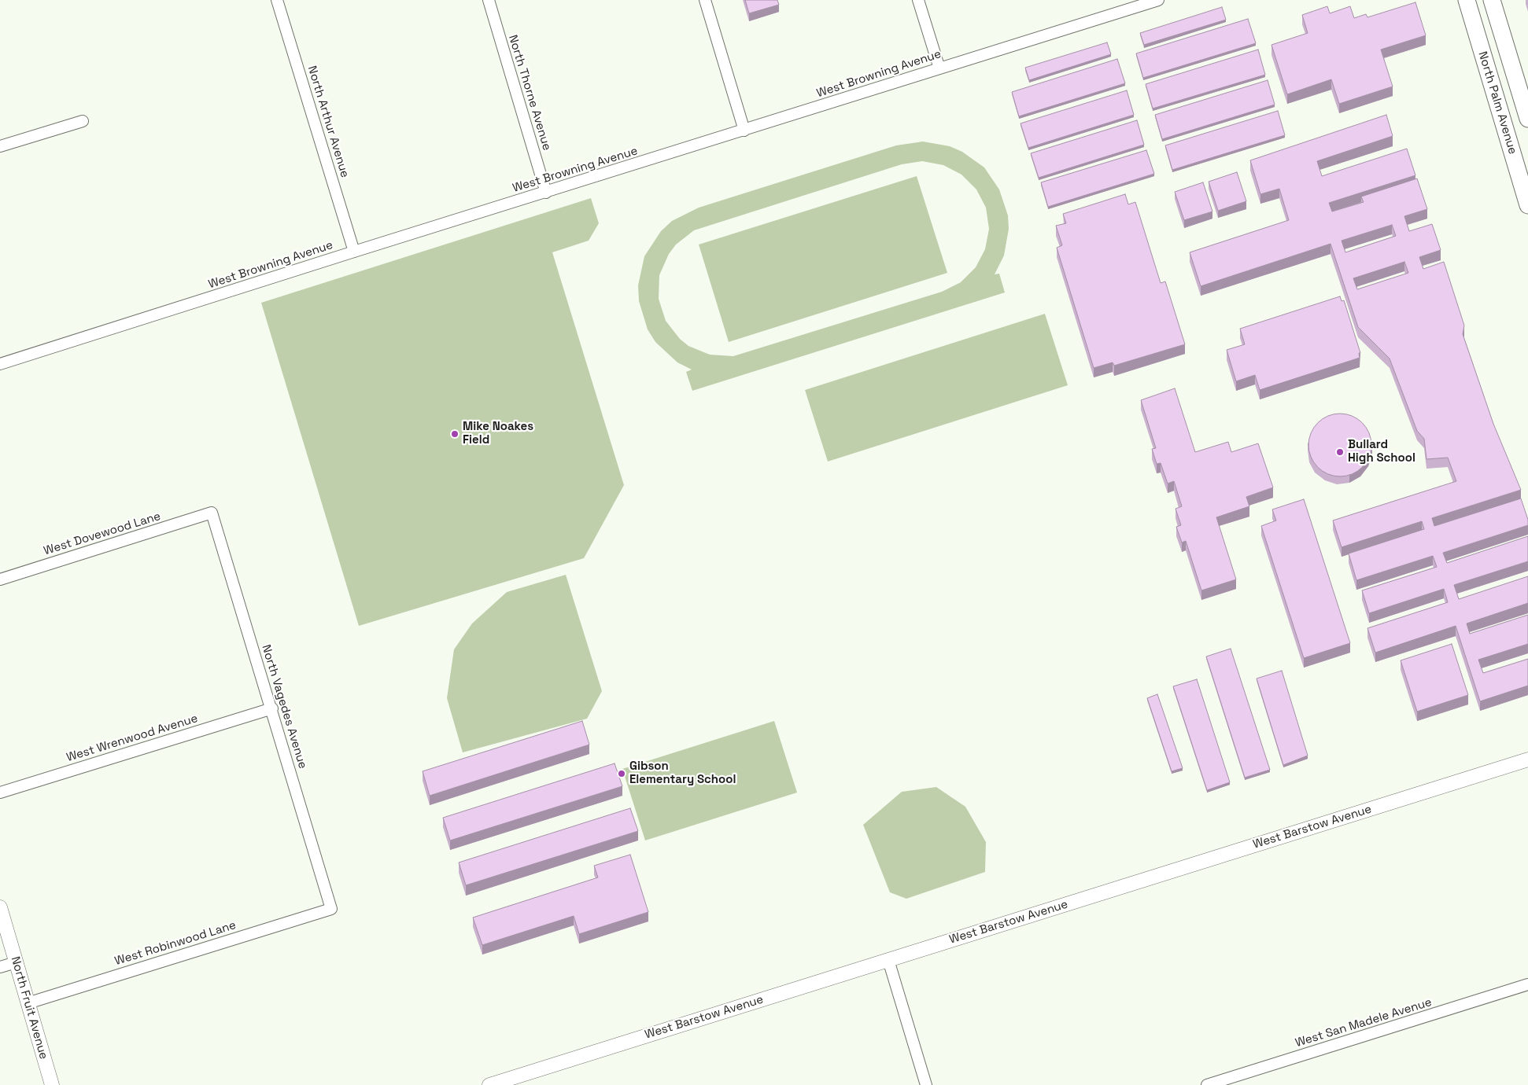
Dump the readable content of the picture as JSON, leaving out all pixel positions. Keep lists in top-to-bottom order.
{
  "streets": {
    "main road": ["North Palm Avenue"],
    "street": [
      "West Browning Avenue",
      "North Thorne Avenue",
      "North Arthur Avenue",
      "West Dovewood Lane",
      "North Vagedes Avenue",
      "West Wrenwood Avenue",
      "West Barstow Avenue",
      "West Robinwood Lane",
      "North Fruit Avenue",
      "West San Madele Avenue"
    ]
  },
  "crossings": [
    ["West Browning Avenue", "North Thorne Avenue"],
    ["West Browning Avenue", "North Arthur Avenue"],
    ["West Dovewood Lane", "North Vagedes Avenue"],
    ["North Vagedes Avenue", "West Wrenwood Avenue"],
    ["North Vagedes Avenue", "West Robinwood Lane"],
    ["West Robinwood Lane", "North Fruit Avenue"]
  ],
  "places": ["Mike Noakes Field", "Bullard High School", "Gibson Elementary School"]
}
